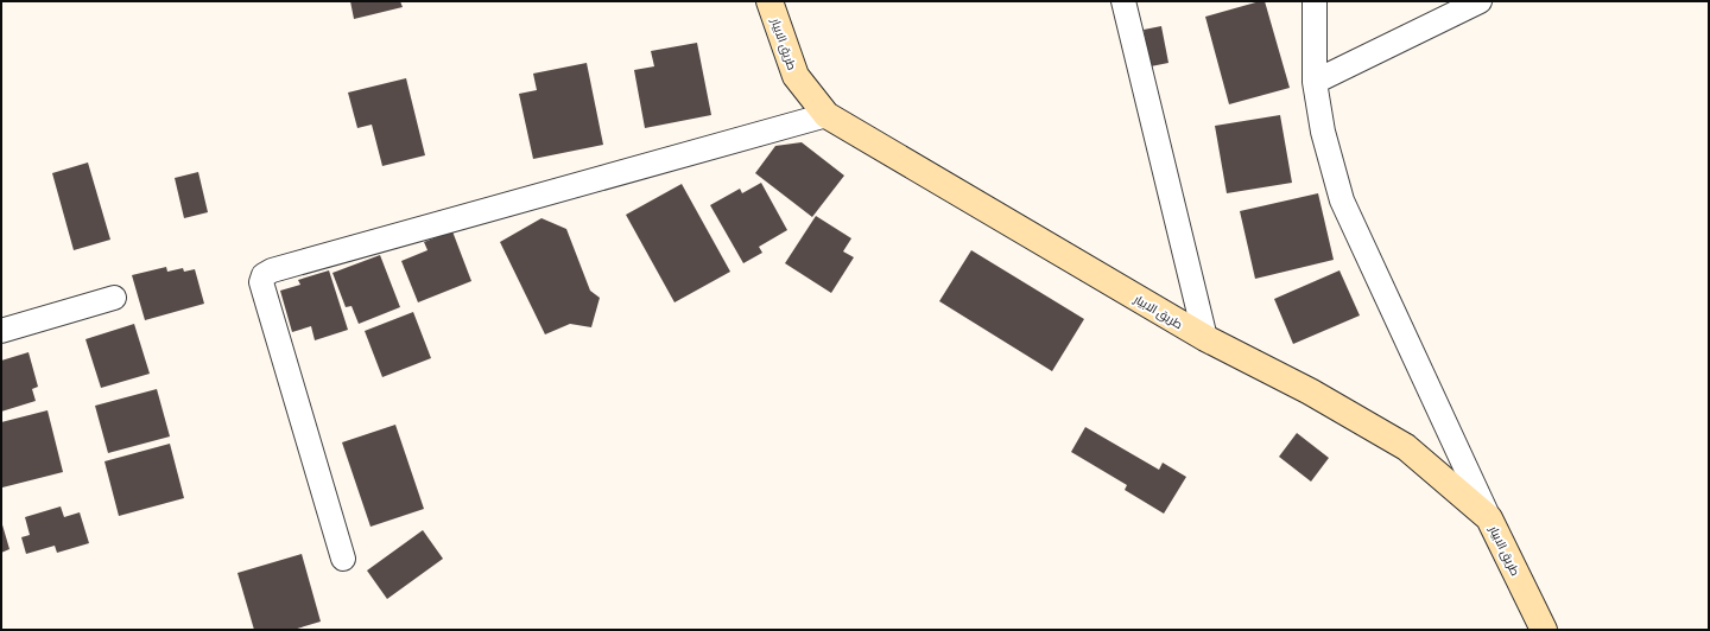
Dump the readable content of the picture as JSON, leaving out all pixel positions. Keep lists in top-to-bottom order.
{
  "streets": {
    "main road": ["طريق الابيار"]
  }
}
